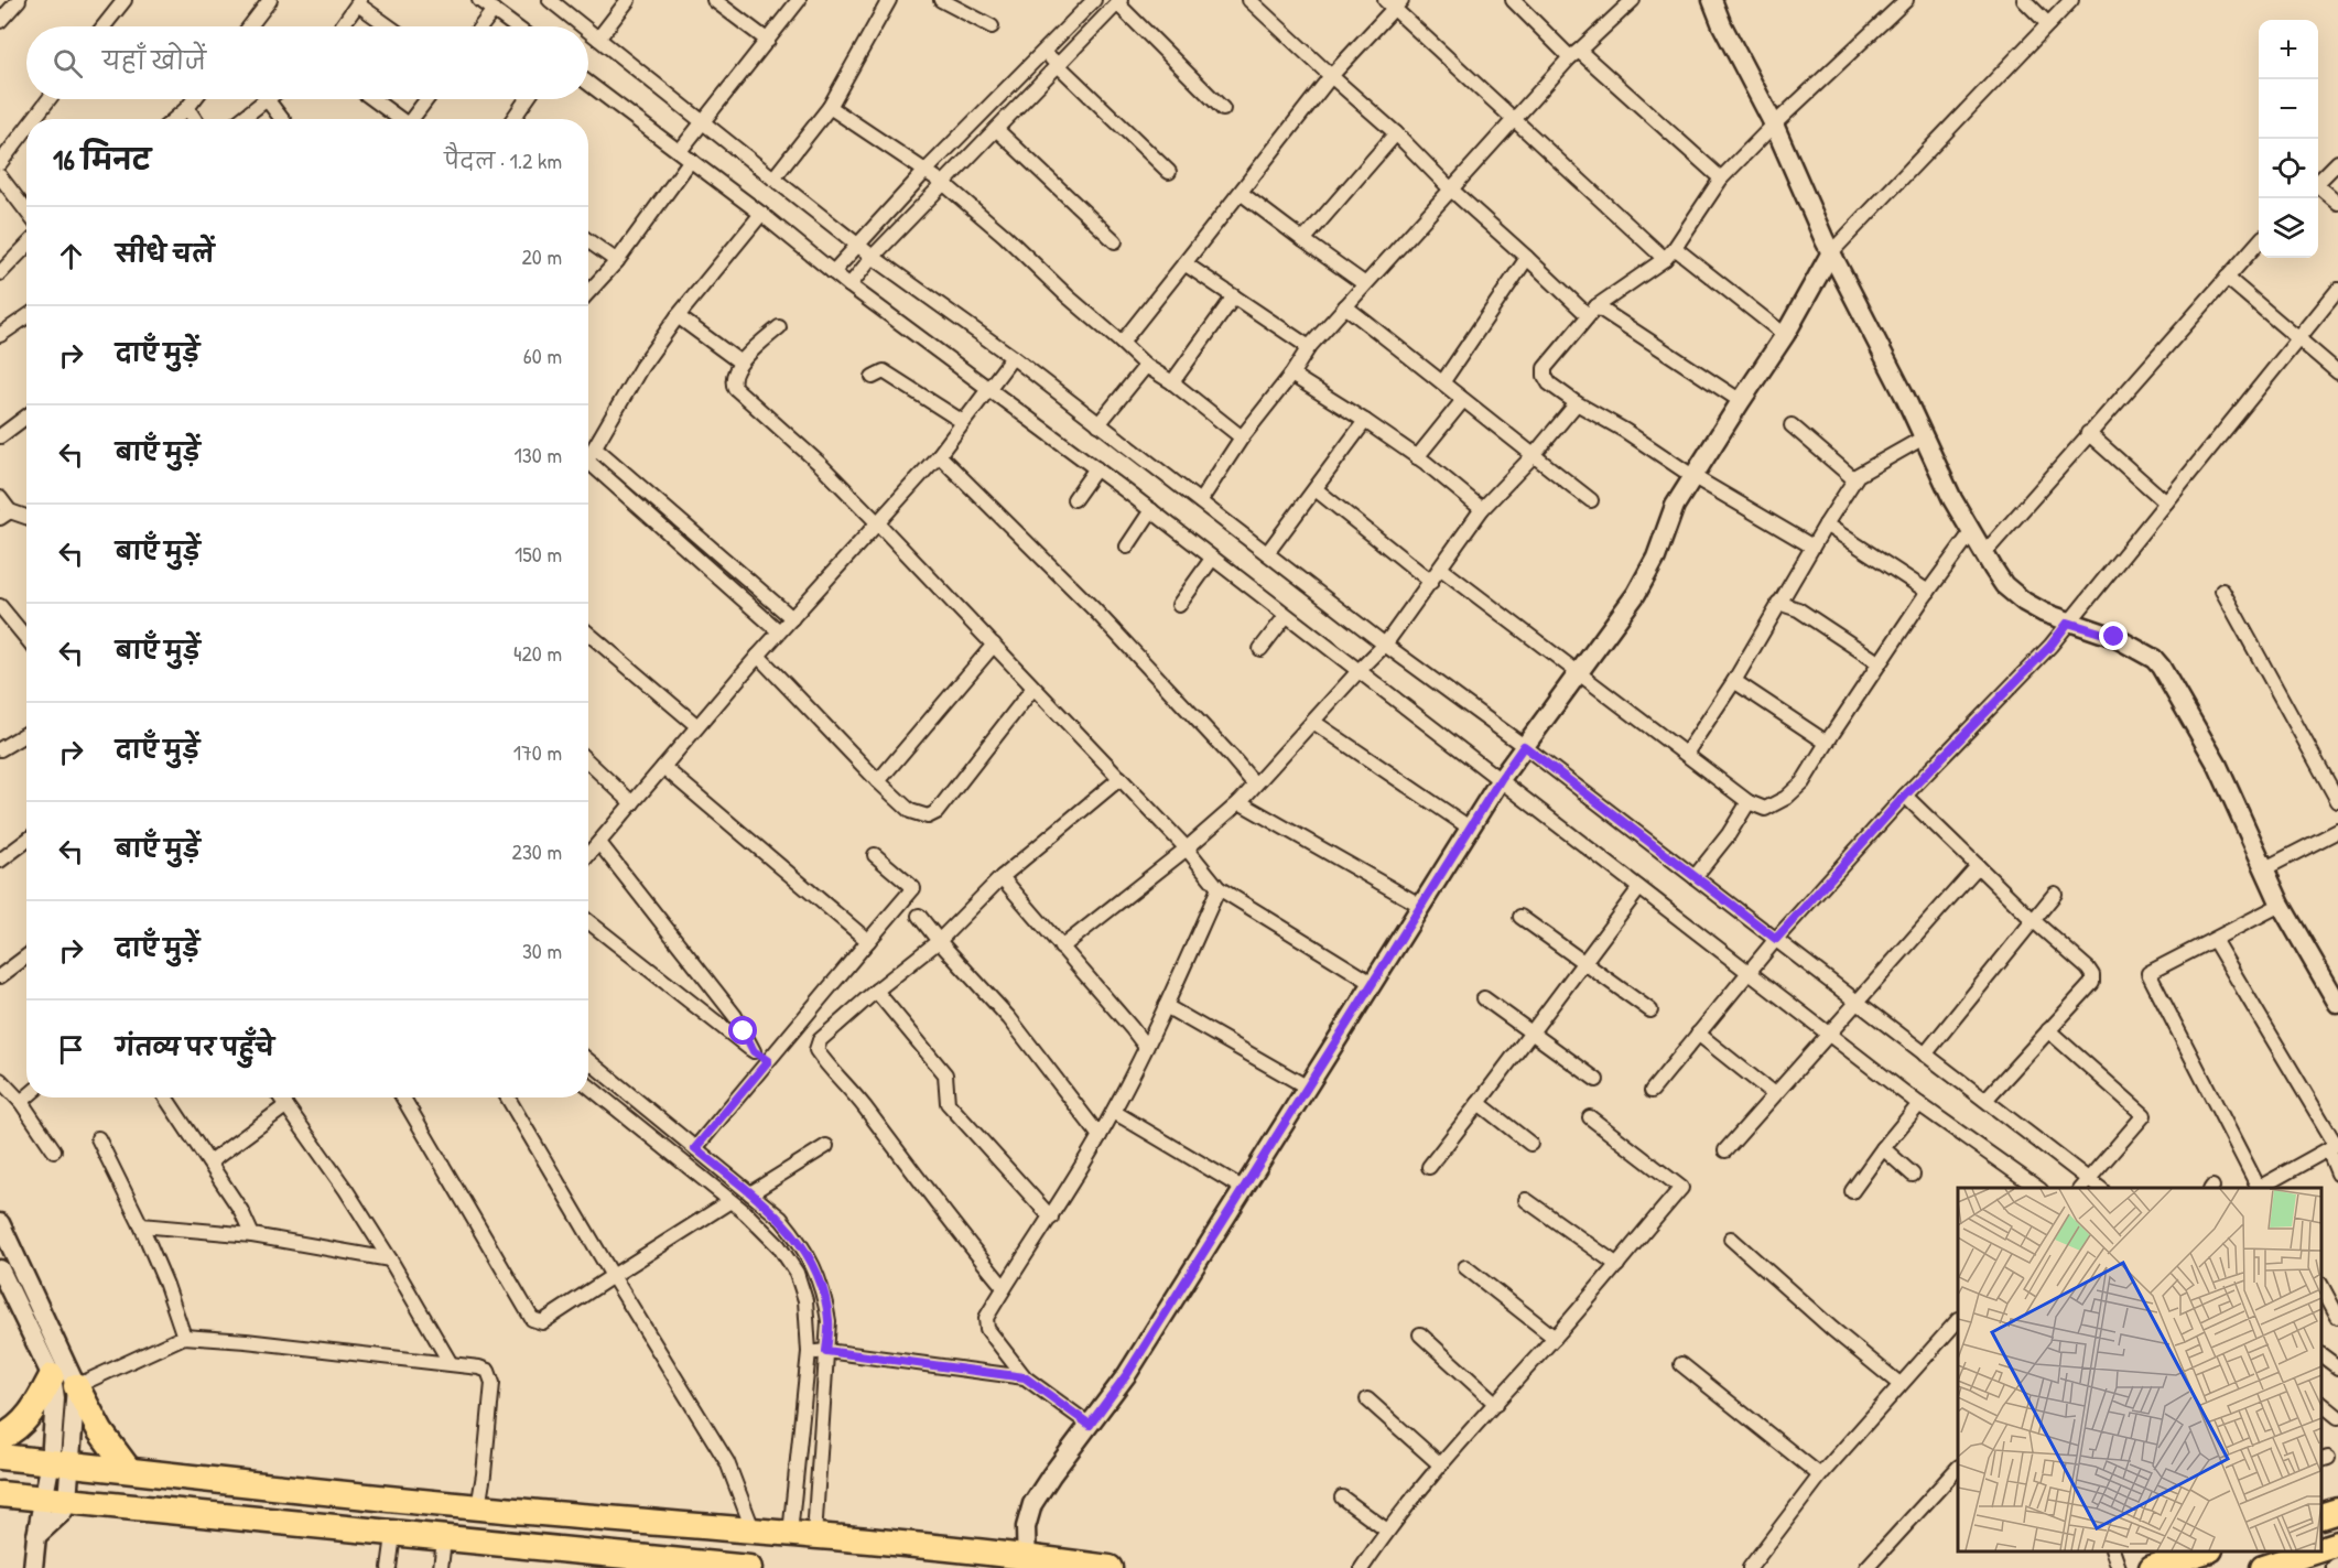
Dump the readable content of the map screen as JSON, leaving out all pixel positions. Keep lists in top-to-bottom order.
{
  "page": {
    "map_buttons": ["+", "−"],
    "search": "यहाँ खोजें",
    "heading": ["16 मिनट", "पैदल · 1.2 km"],
    "list": [
      ["सीधे चलें", "20 m"],
      ["दाएँ मुड़ें", "60 m"],
      ["बाएँ मुड़ें", "130 m"],
      ["बाएँ मुड़ें", "150 m"],
      ["बाएँ मुड़ें", "420 m"],
      ["दाएँ मुड़ें", "170 m"],
      ["बाएँ मुड़ें", "230 m"],
      ["दाएँ मुड़ें", "30 m"],
      "गंतव्य पर पहुँचे"
    ]
  }
}
